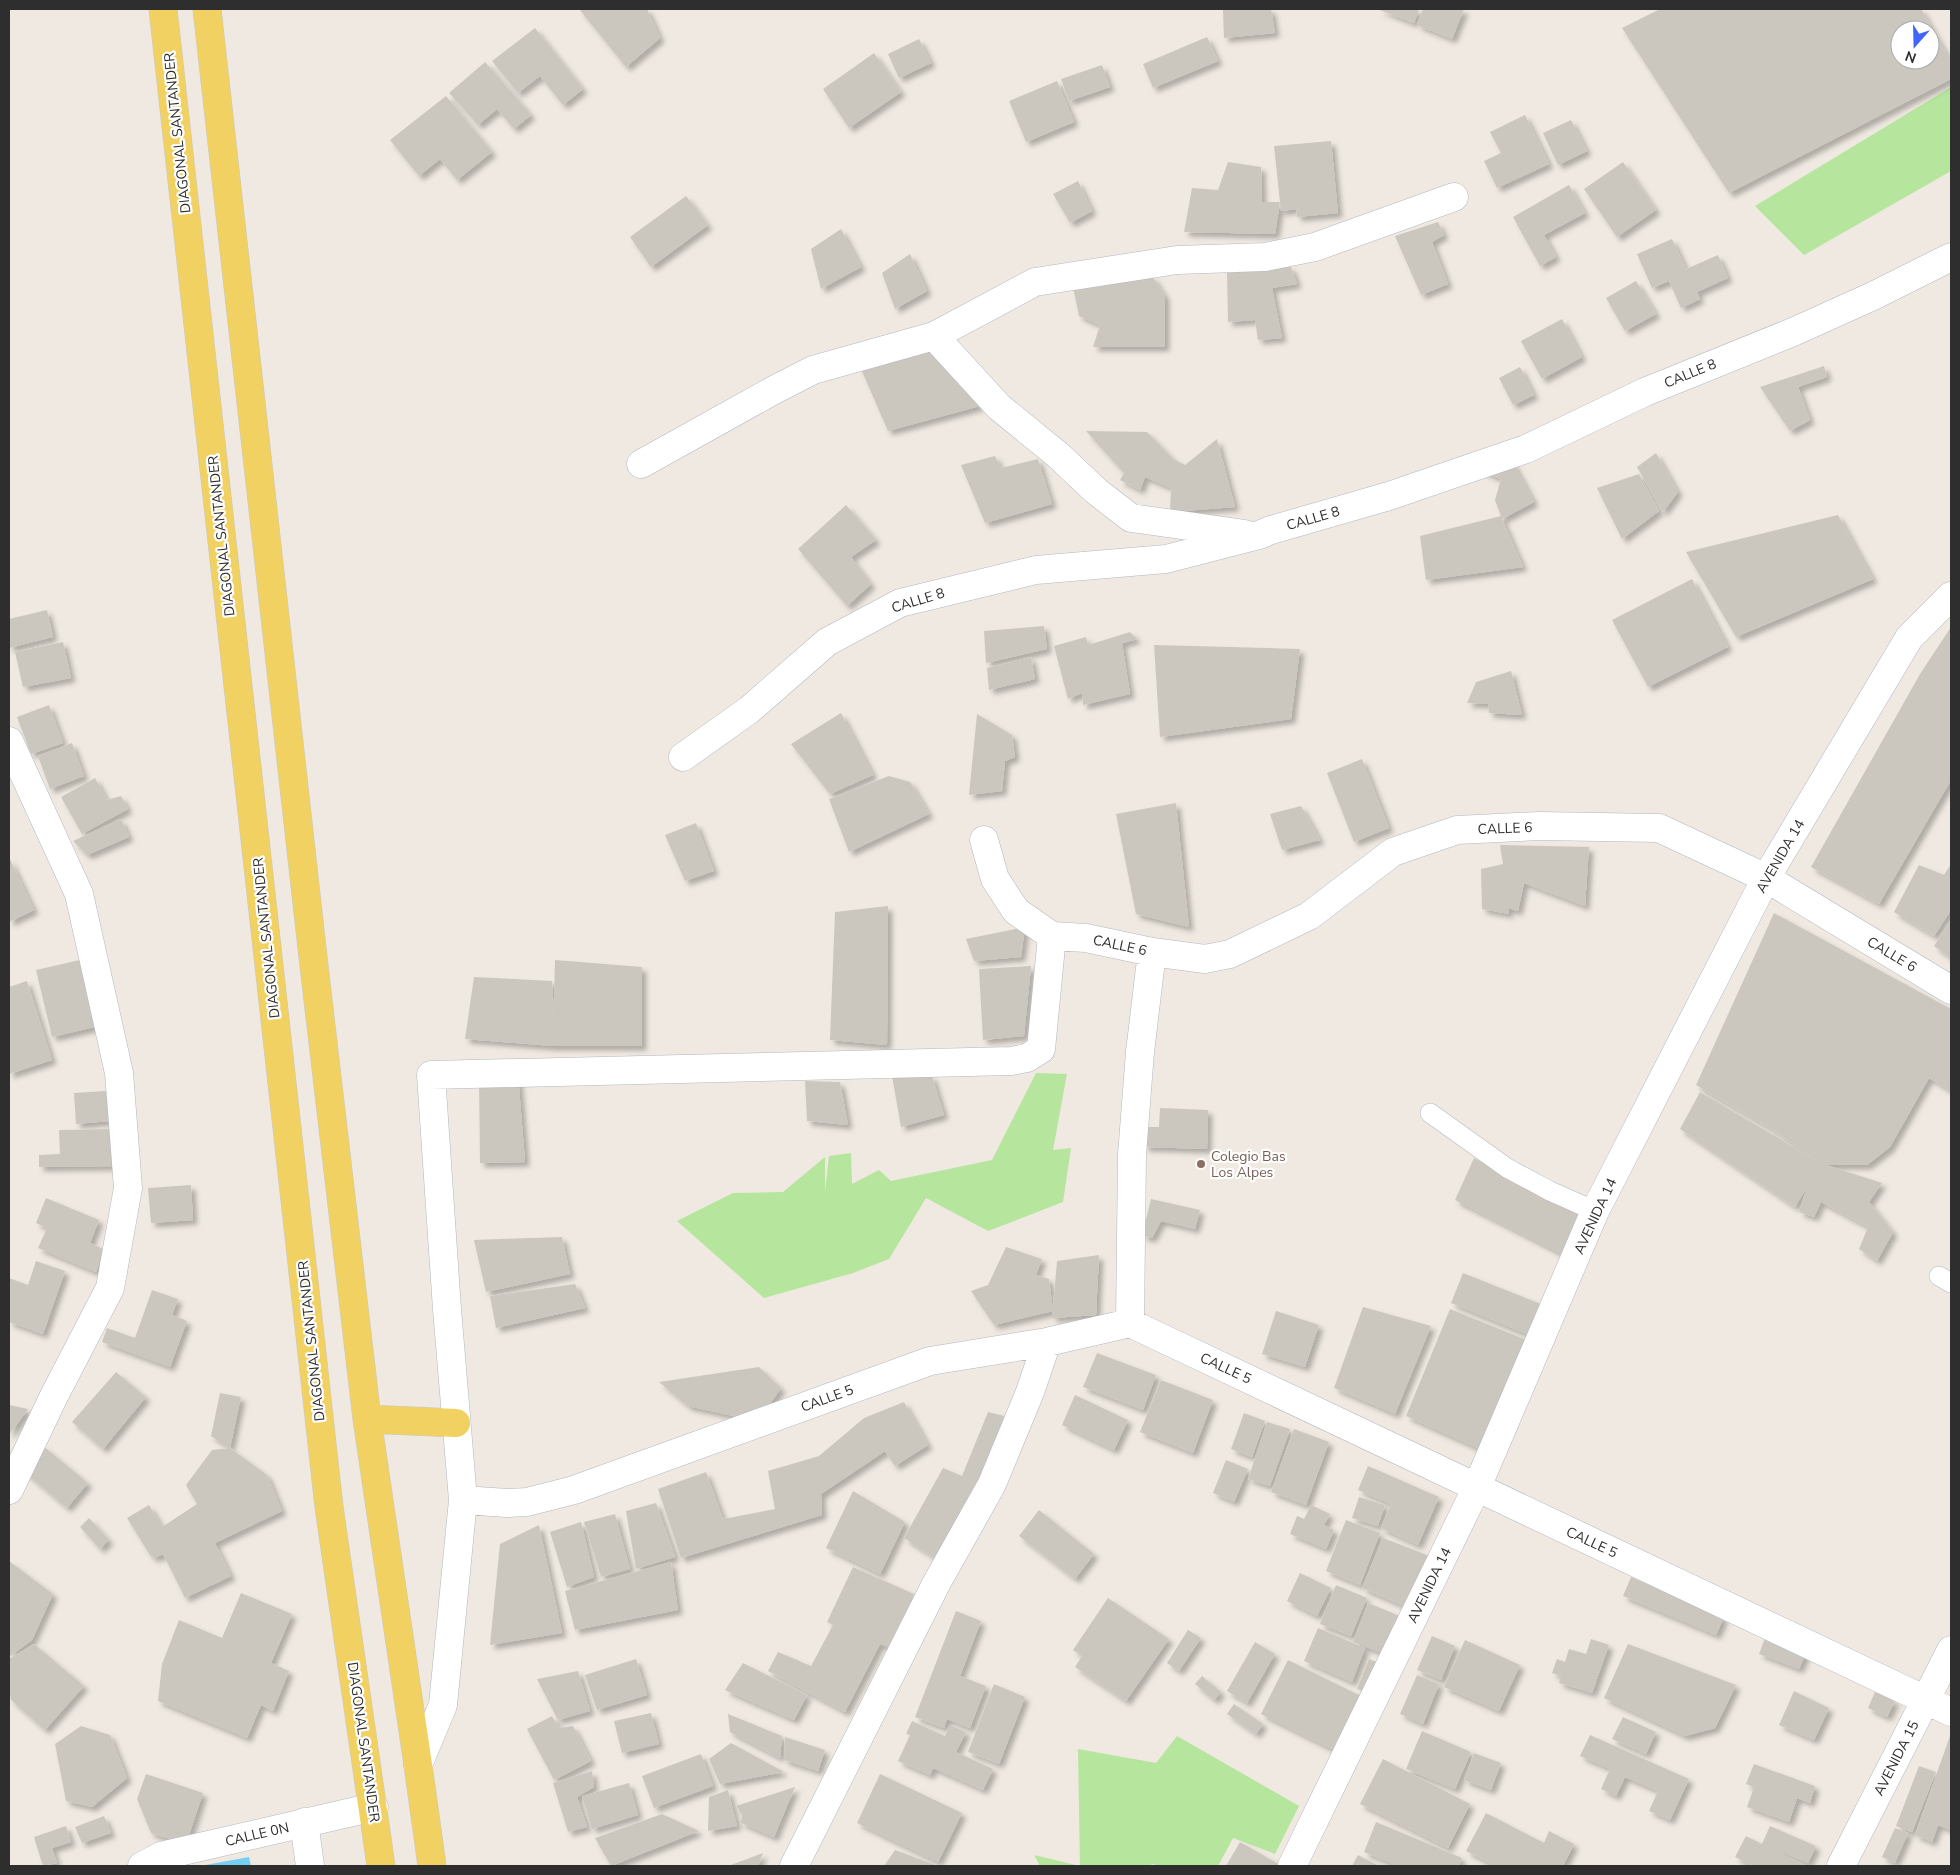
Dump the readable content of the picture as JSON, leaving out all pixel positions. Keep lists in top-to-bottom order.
{
  "streets": {
    "main road": ["DIAGONAL SANTANDER"],
    "street": [
      "CALLE 8",
      "CALLE 6",
      "AVENIDA 14",
      "CALLE 5",
      "AVENIDA 15",
      "CALLE 0N"
    ]
  },
  "crossings": [
    ["DIAGONAL SANTANDER", "CALLE 0N"],
    ["CALLE 6", "AVENIDA 14"],
    ["AVENIDA 14", "CALLE 5"],
    ["CALLE 5", "AVENIDA 15"]
  ],
  "places": ["Colegio Bas Los Alpes"],
  "north": "bottom"
}
